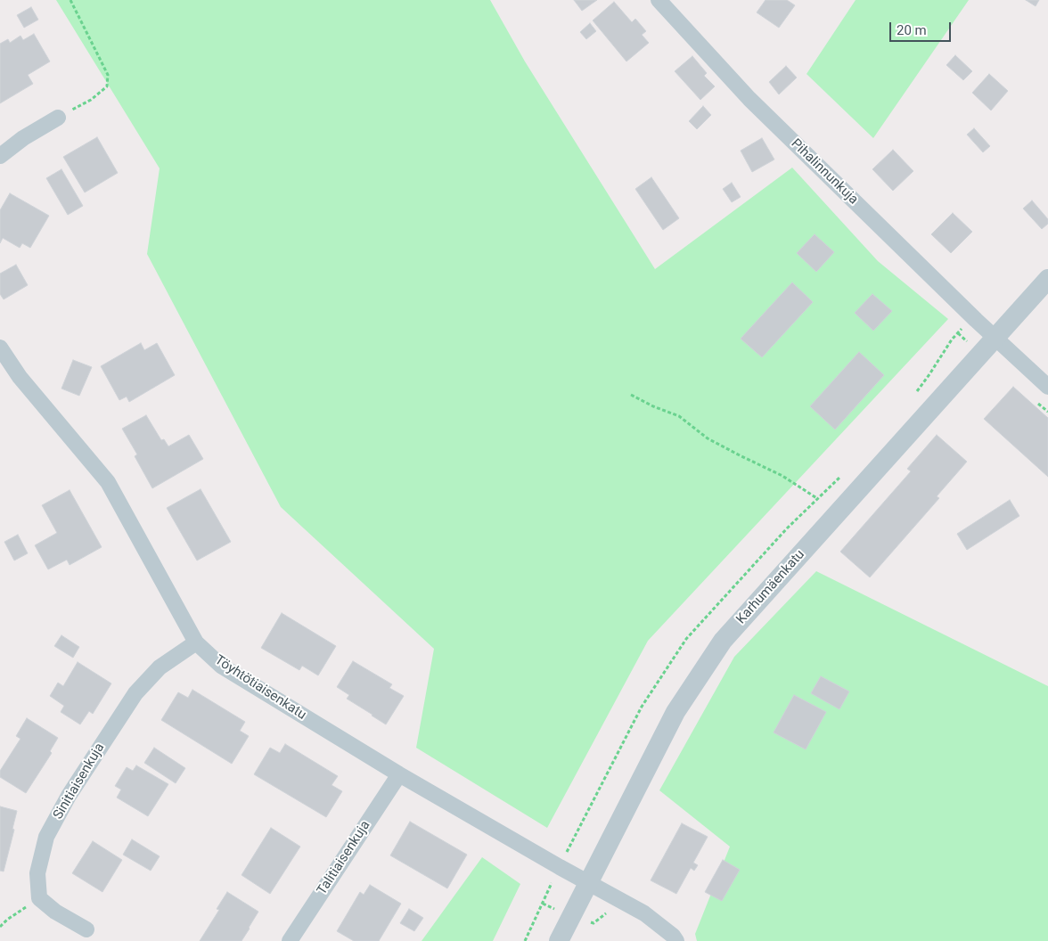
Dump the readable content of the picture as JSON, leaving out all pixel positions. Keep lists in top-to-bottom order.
{
  "streets": {
    "street": [
      "Pihalinnunkuja",
      "Karhumäenkatu",
      "Töyhtötiaisenkatu",
      "Sinitiaisenkuja",
      "Talitiaisenkuja"
    ]
  },
  "crossings": [
    ["Pihalinnunkuja", "Karhumäenkatu"],
    ["Karhumäenkatu", "Töyhtötiaisenkatu"],
    ["Töyhtötiaisenkatu", "Sinitiaisenkuja"],
    ["Töyhtötiaisenkatu", "Talitiaisenkuja"]
  ],
  "scale_bar": "20 m"
}
